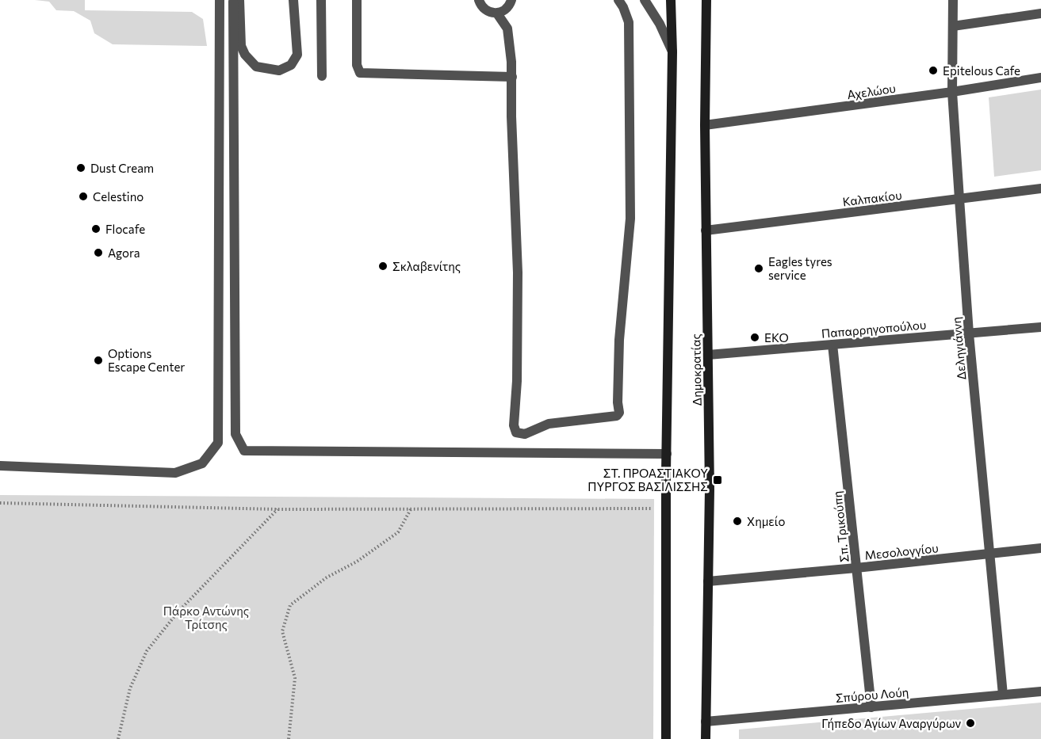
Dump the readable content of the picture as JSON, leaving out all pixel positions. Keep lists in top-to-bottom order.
{
  "streets": {
    "main road": ["Δημοκρατίας"],
    "street": [
      "Αχελώου",
      "Καλπακίου",
      "Παπαρρηγοπούλου",
      "Δεληγιάννη",
      "Σπ. Τρικούπη",
      "Μεσολογγίου",
      "Σπύρου Λούη"
    ]
  },
  "crossings": [
    ["Αχελώου", "Δεληγιάννη"],
    ["Αχελώου", "Δημοκρατίας"],
    ["Καλπακίου", "Δεληγιάννη"],
    ["Καλπακίου", "Δημοκρατίας"],
    ["Παπαρρηγοπούλου", "Δεληγιάννη"],
    ["Παπαρρηγοπούλου", "Δημοκρατίας"],
    ["Παπαρρηγοπούλου", "Σπ. Τρικούπη"],
    ["Δεληγιάννη", "Μεσολογγίου"],
    ["Δεληγιάννη", "Σπύρου Λούη"],
    ["Δημοκρατίας", "Μεσολογγίου"],
    ["Δημοκρατίας", "Σπύρου Λούη"],
    ["Σπ. Τρικούπη", "Μεσολογγίου"],
    ["Σπ. Τρικούπη", "Σπύρου Λούη"]
  ],
  "parks": ["Πάρκο Αντώνης Τρίτσης"],
  "places": {
    "other": [
      "Epitelous Cafe",
      "Dust Cream",
      "Celestino",
      "Flocafe",
      "Agora",
      "Σκλαβενίτης",
      "Eagles tyres service",
      "EKO",
      "Options Escape Center",
      "Χημείο",
      "Γήπεδο Αγίων Αναργύρων"
    ],
    "transit": ["ΣΤ. ΠΡΟΑΣΤΙΑΚΟΥ ΠΥΡΓΟΣ ΒΑΣΙΛΙΣΣΗΣ"]
  }
}
